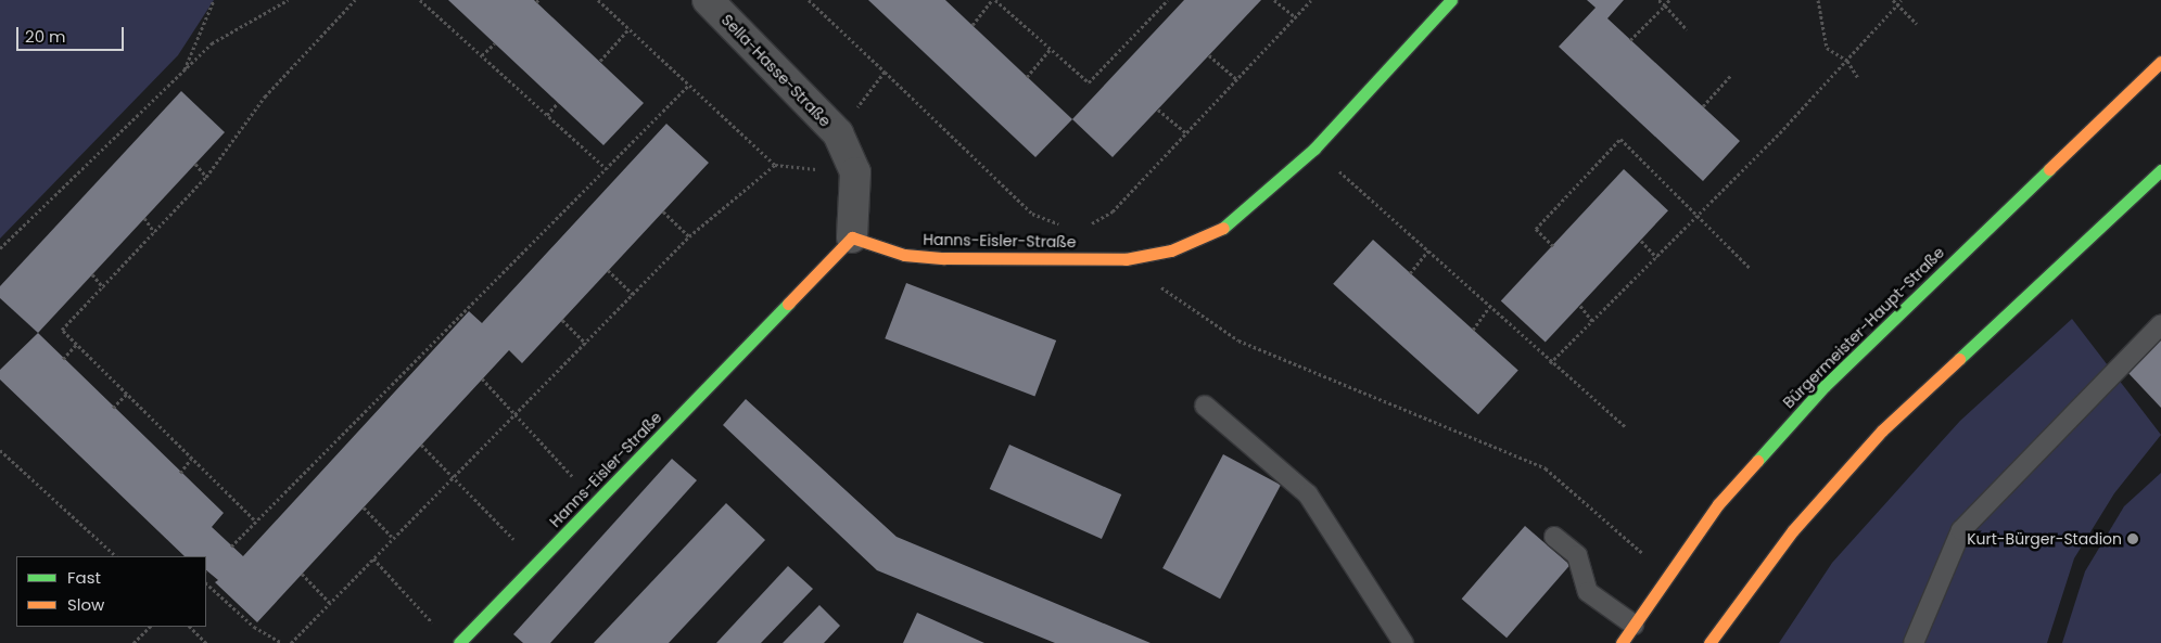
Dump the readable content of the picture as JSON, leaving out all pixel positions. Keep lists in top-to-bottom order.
{
  "streets": {
    "street": ["Sella-Hasse-Straße", "Hanns-Eisler-Straße", "Bürgermeister-Haupt-Straße"]
  },
  "crossings": [
    ["Sella-Hasse-Straße", "Hanns-Eisler-Straße"]
  ],
  "places": ["Kurt-Bürger-Stadion"],
  "legend": ["Fast", "Slow"],
  "scale_bar": "20 m"
}
